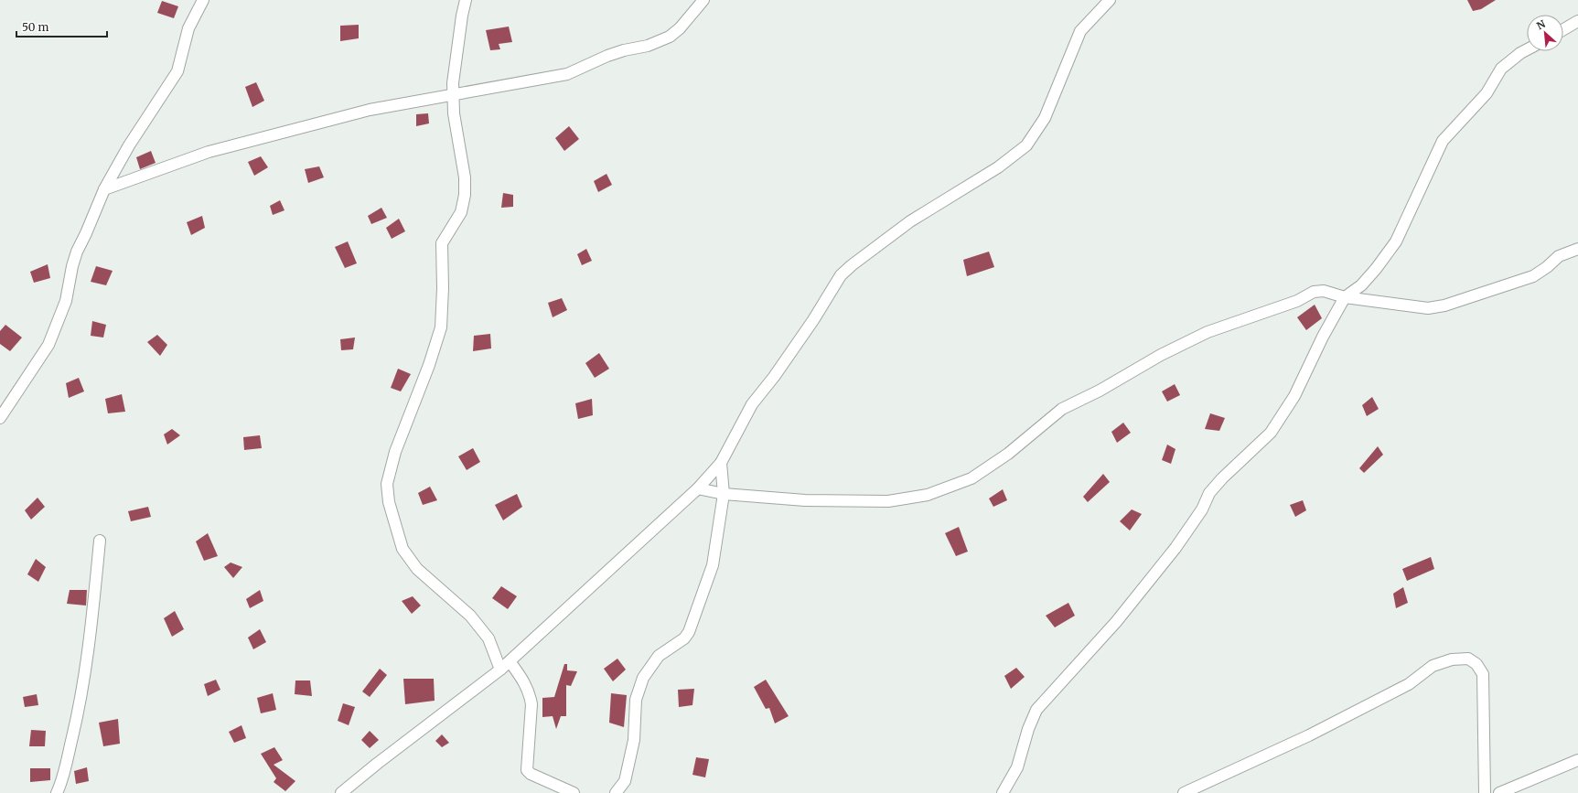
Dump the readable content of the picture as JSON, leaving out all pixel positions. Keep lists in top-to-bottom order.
{
  "scale_bar": "50 m",
  "north": "top left"
}
